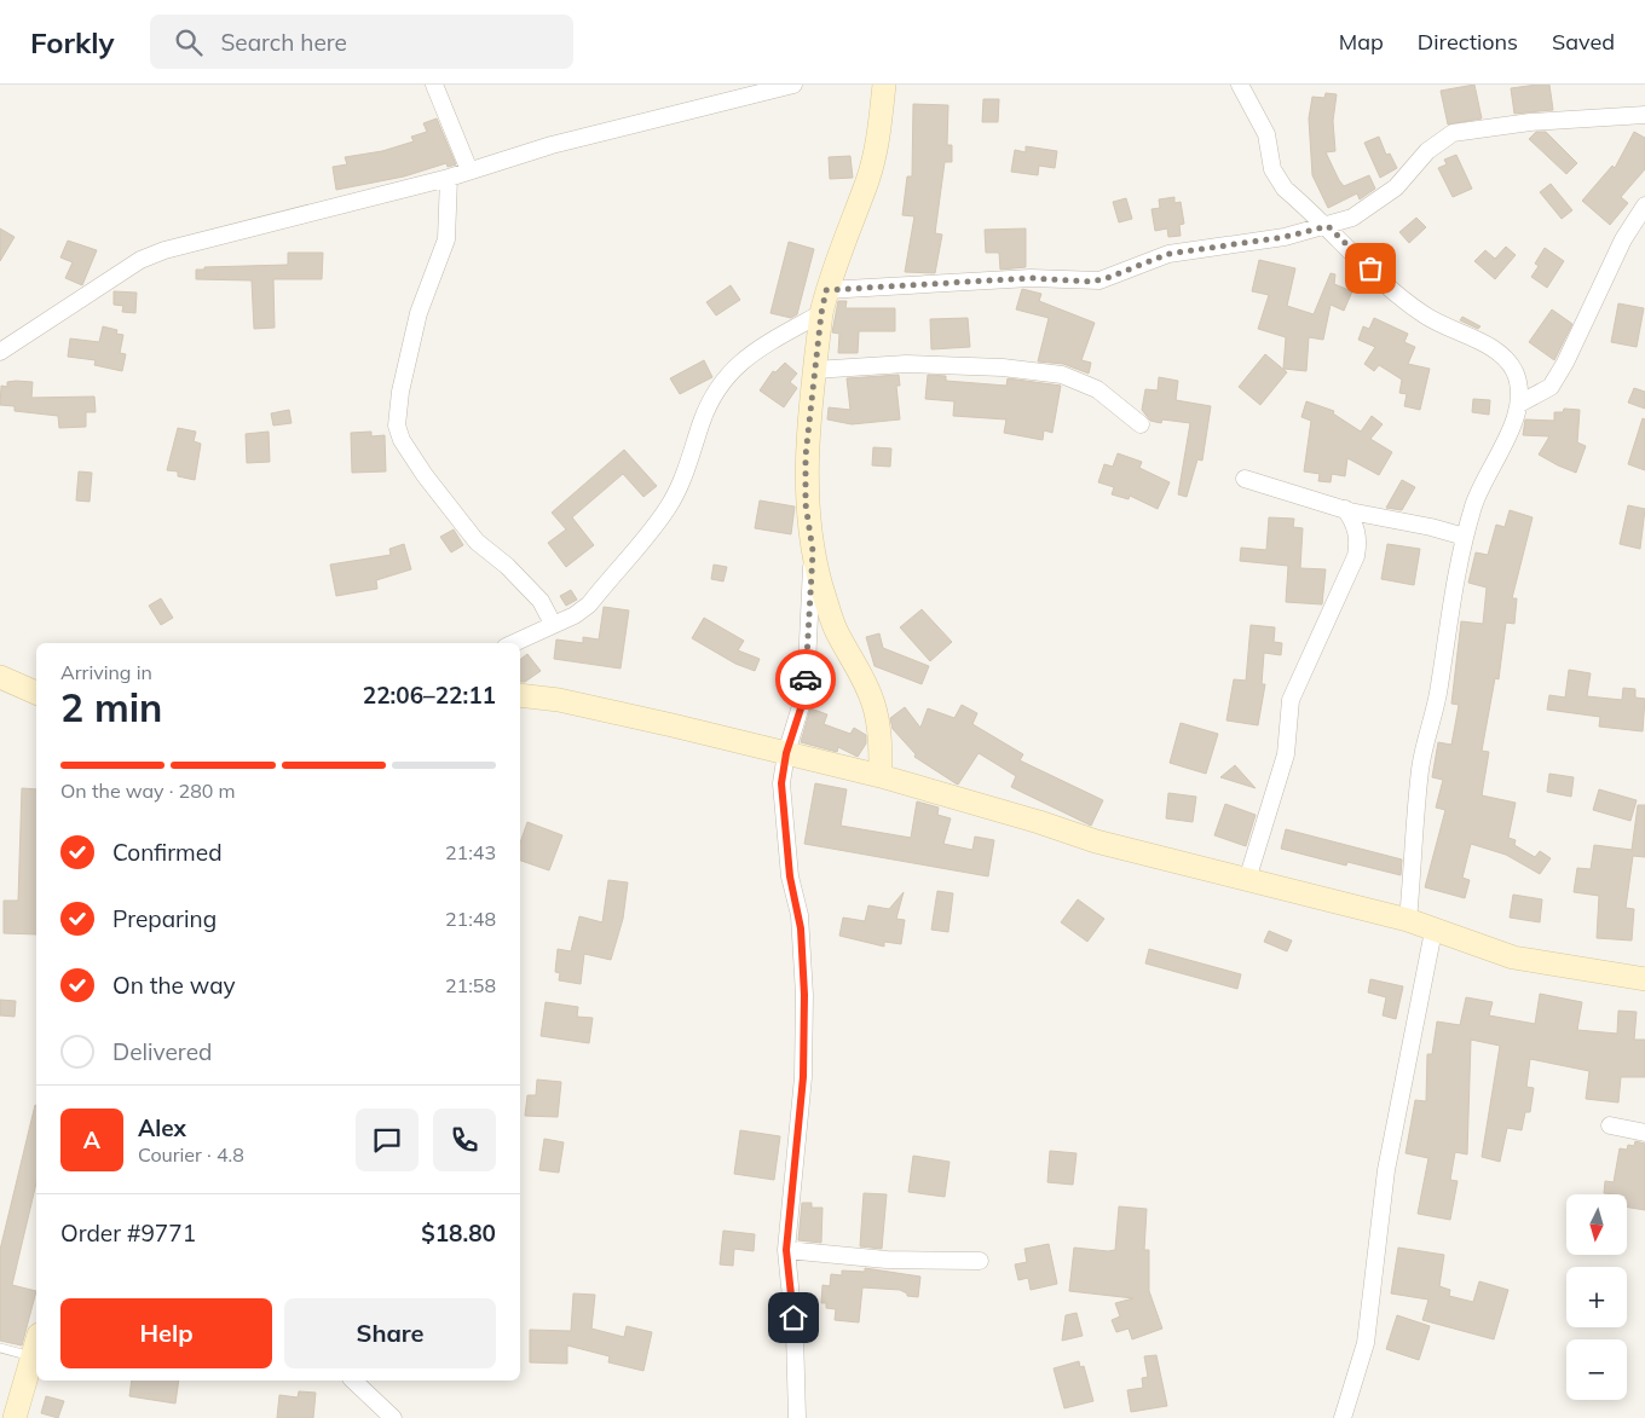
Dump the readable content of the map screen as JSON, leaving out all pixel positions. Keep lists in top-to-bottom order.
{
  "north": "bottom",
  "page": {
    "header": "Forkly",
    "search": "Search here",
    "nav": ["Map", "Directions", "Saved"],
    "heading": ["2 min", "Arriving in", "22:06–22:11"],
    "panel": [
      "Alex",
      "Courier · 4.8",
      "Order #9771",
      "$18.80"
    ],
    "bar": "On the way · 280 m",
    "list": [
      ["Confirmed", "21:43"],
      ["Preparing", "21:48"],
      ["On the way", "21:58"],
      "Delivered"
    ],
    "round": "A",
    "map_buttons": ["+", "−"],
    "buttons": ["Help", "Share"]
  }
}
